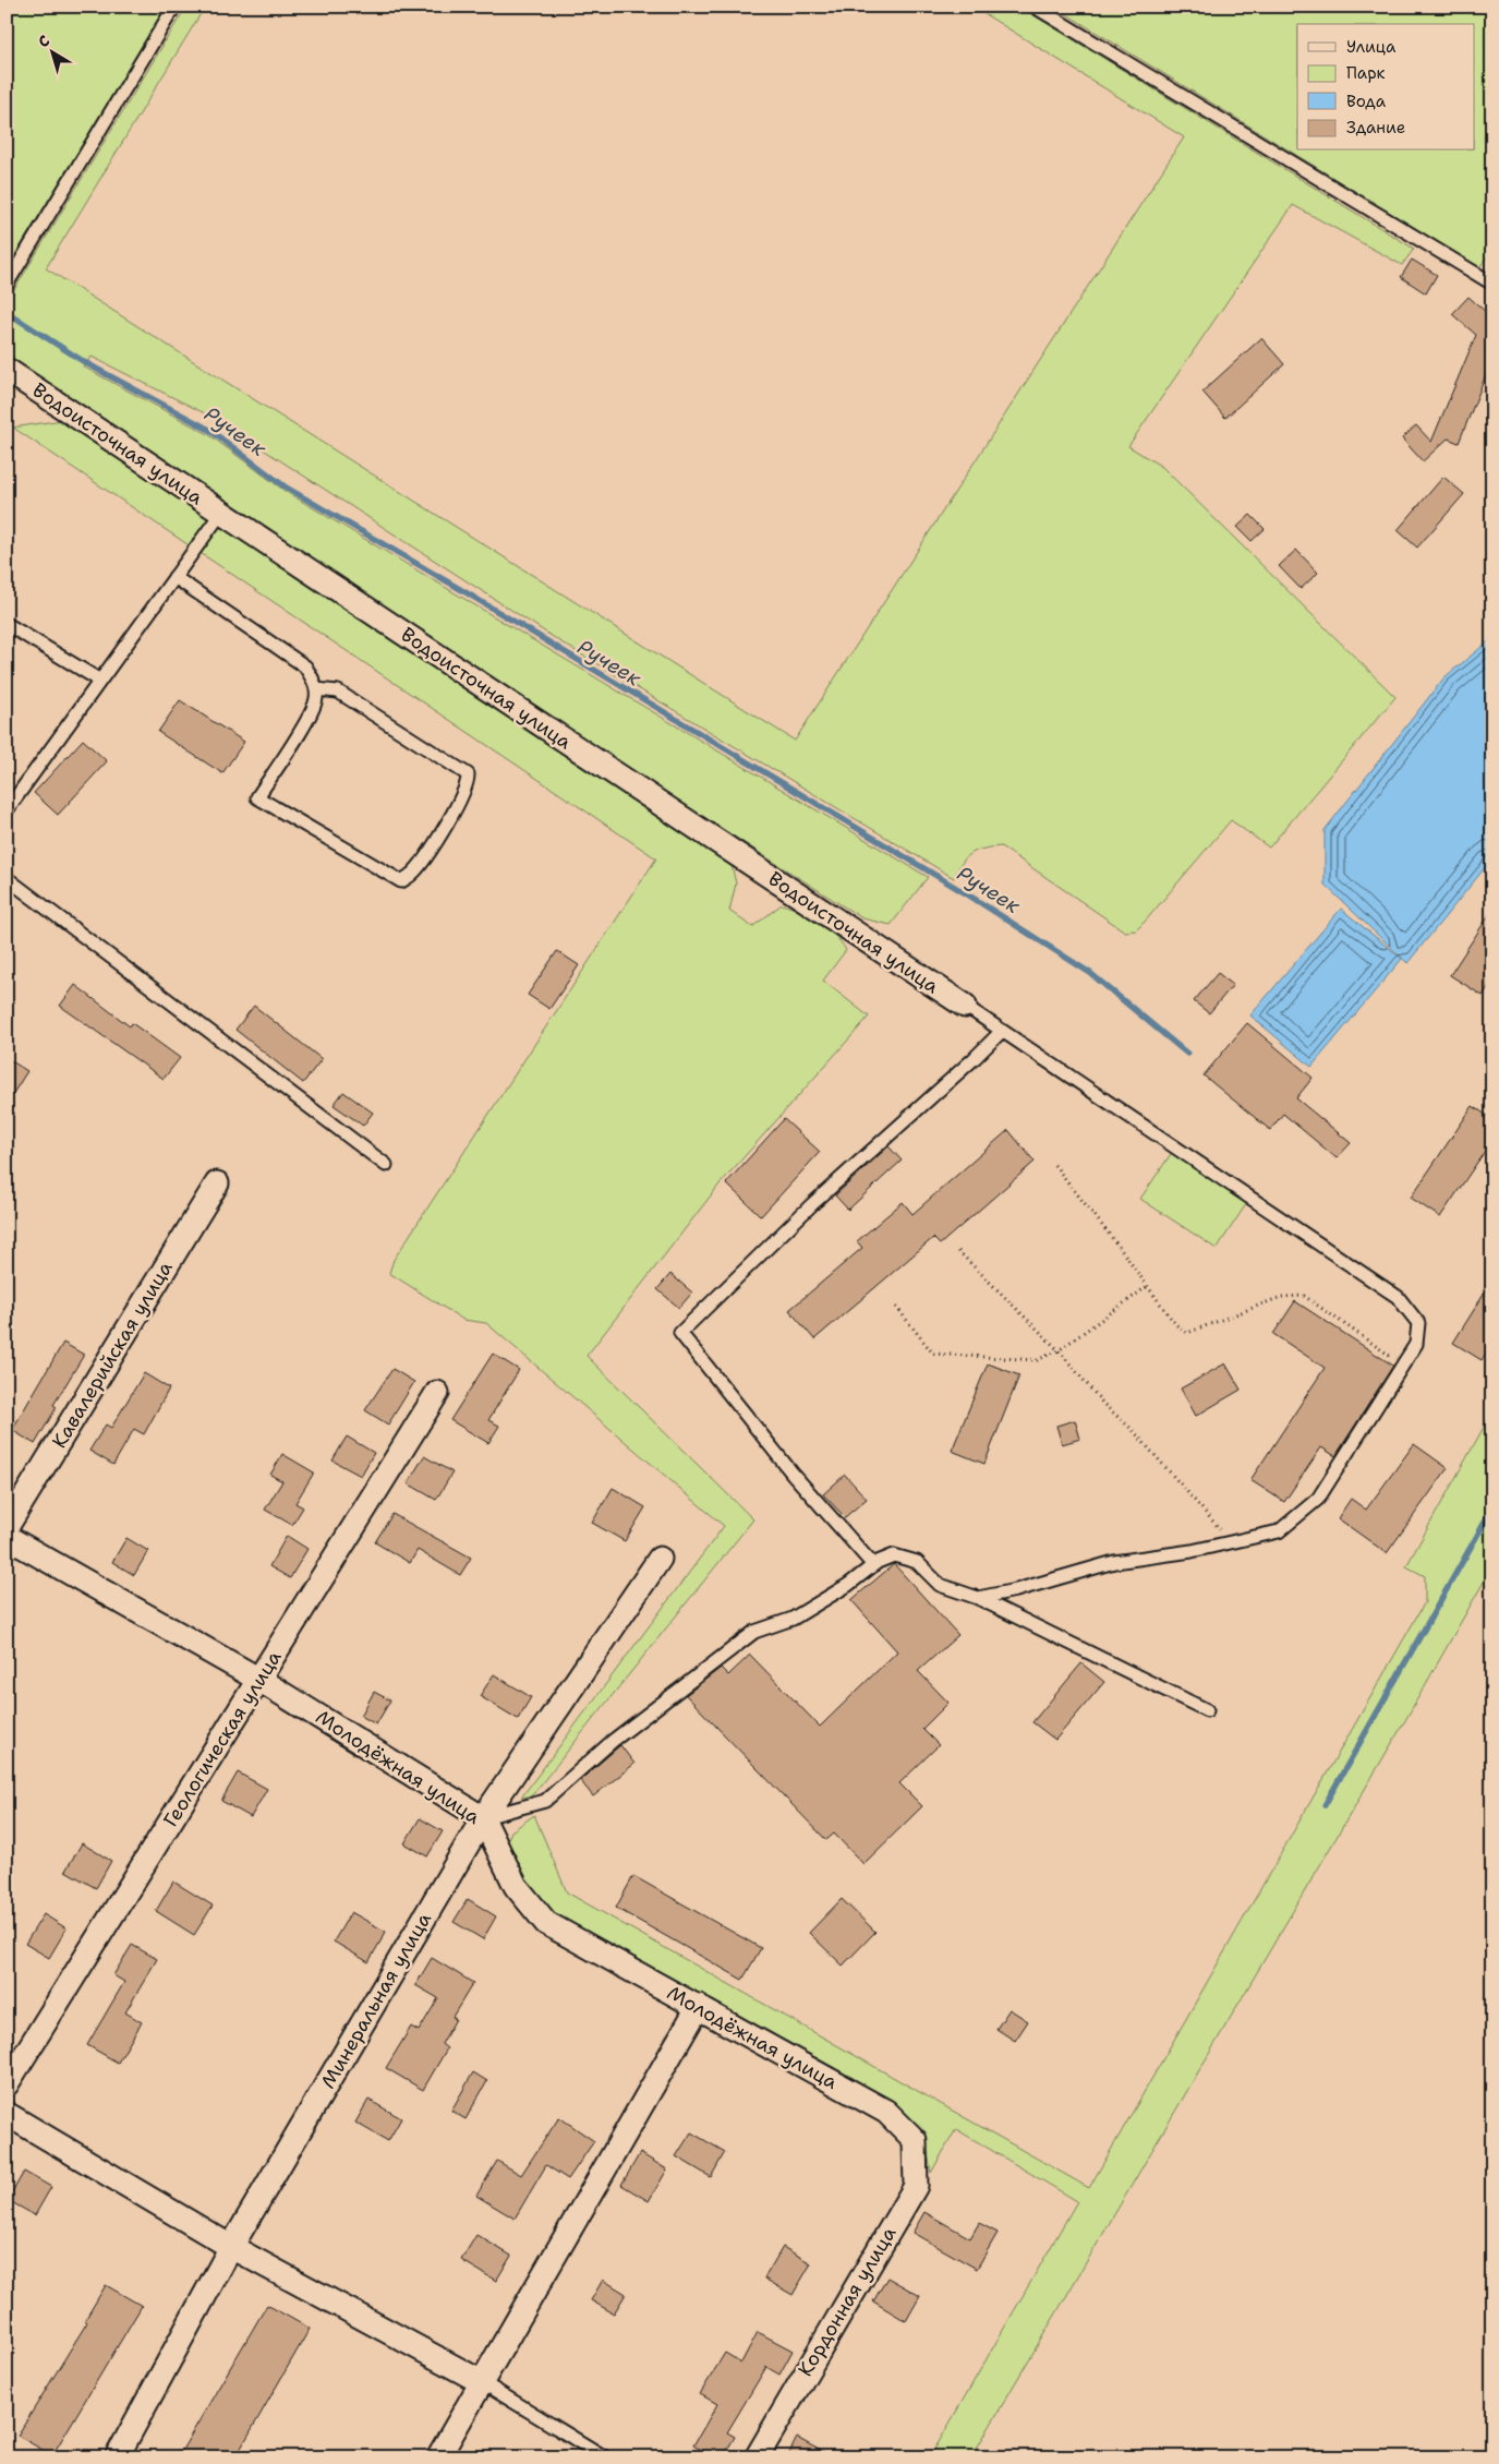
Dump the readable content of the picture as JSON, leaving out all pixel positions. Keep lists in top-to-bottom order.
{
  "streets": {
    "street": [
      "Водоисточная улица",
      "Кавалерийская улица",
      "Геологическая улица",
      "Молодёжная улица",
      "Минеральная улица",
      "Кордонная улица"
    ]
  },
  "crossings": [
    ["Геологическая улица", "Молодёжная улица"],
    ["Молодёжная улица", "Минеральная улица"],
    ["Молодёжная улица", "Кордонная улица"]
  ],
  "water": ["Ручеек"],
  "legend": [
    "Улица",
    "Парк",
    "Вода",
    "Здание"
  ],
  "north": "top left"
}
